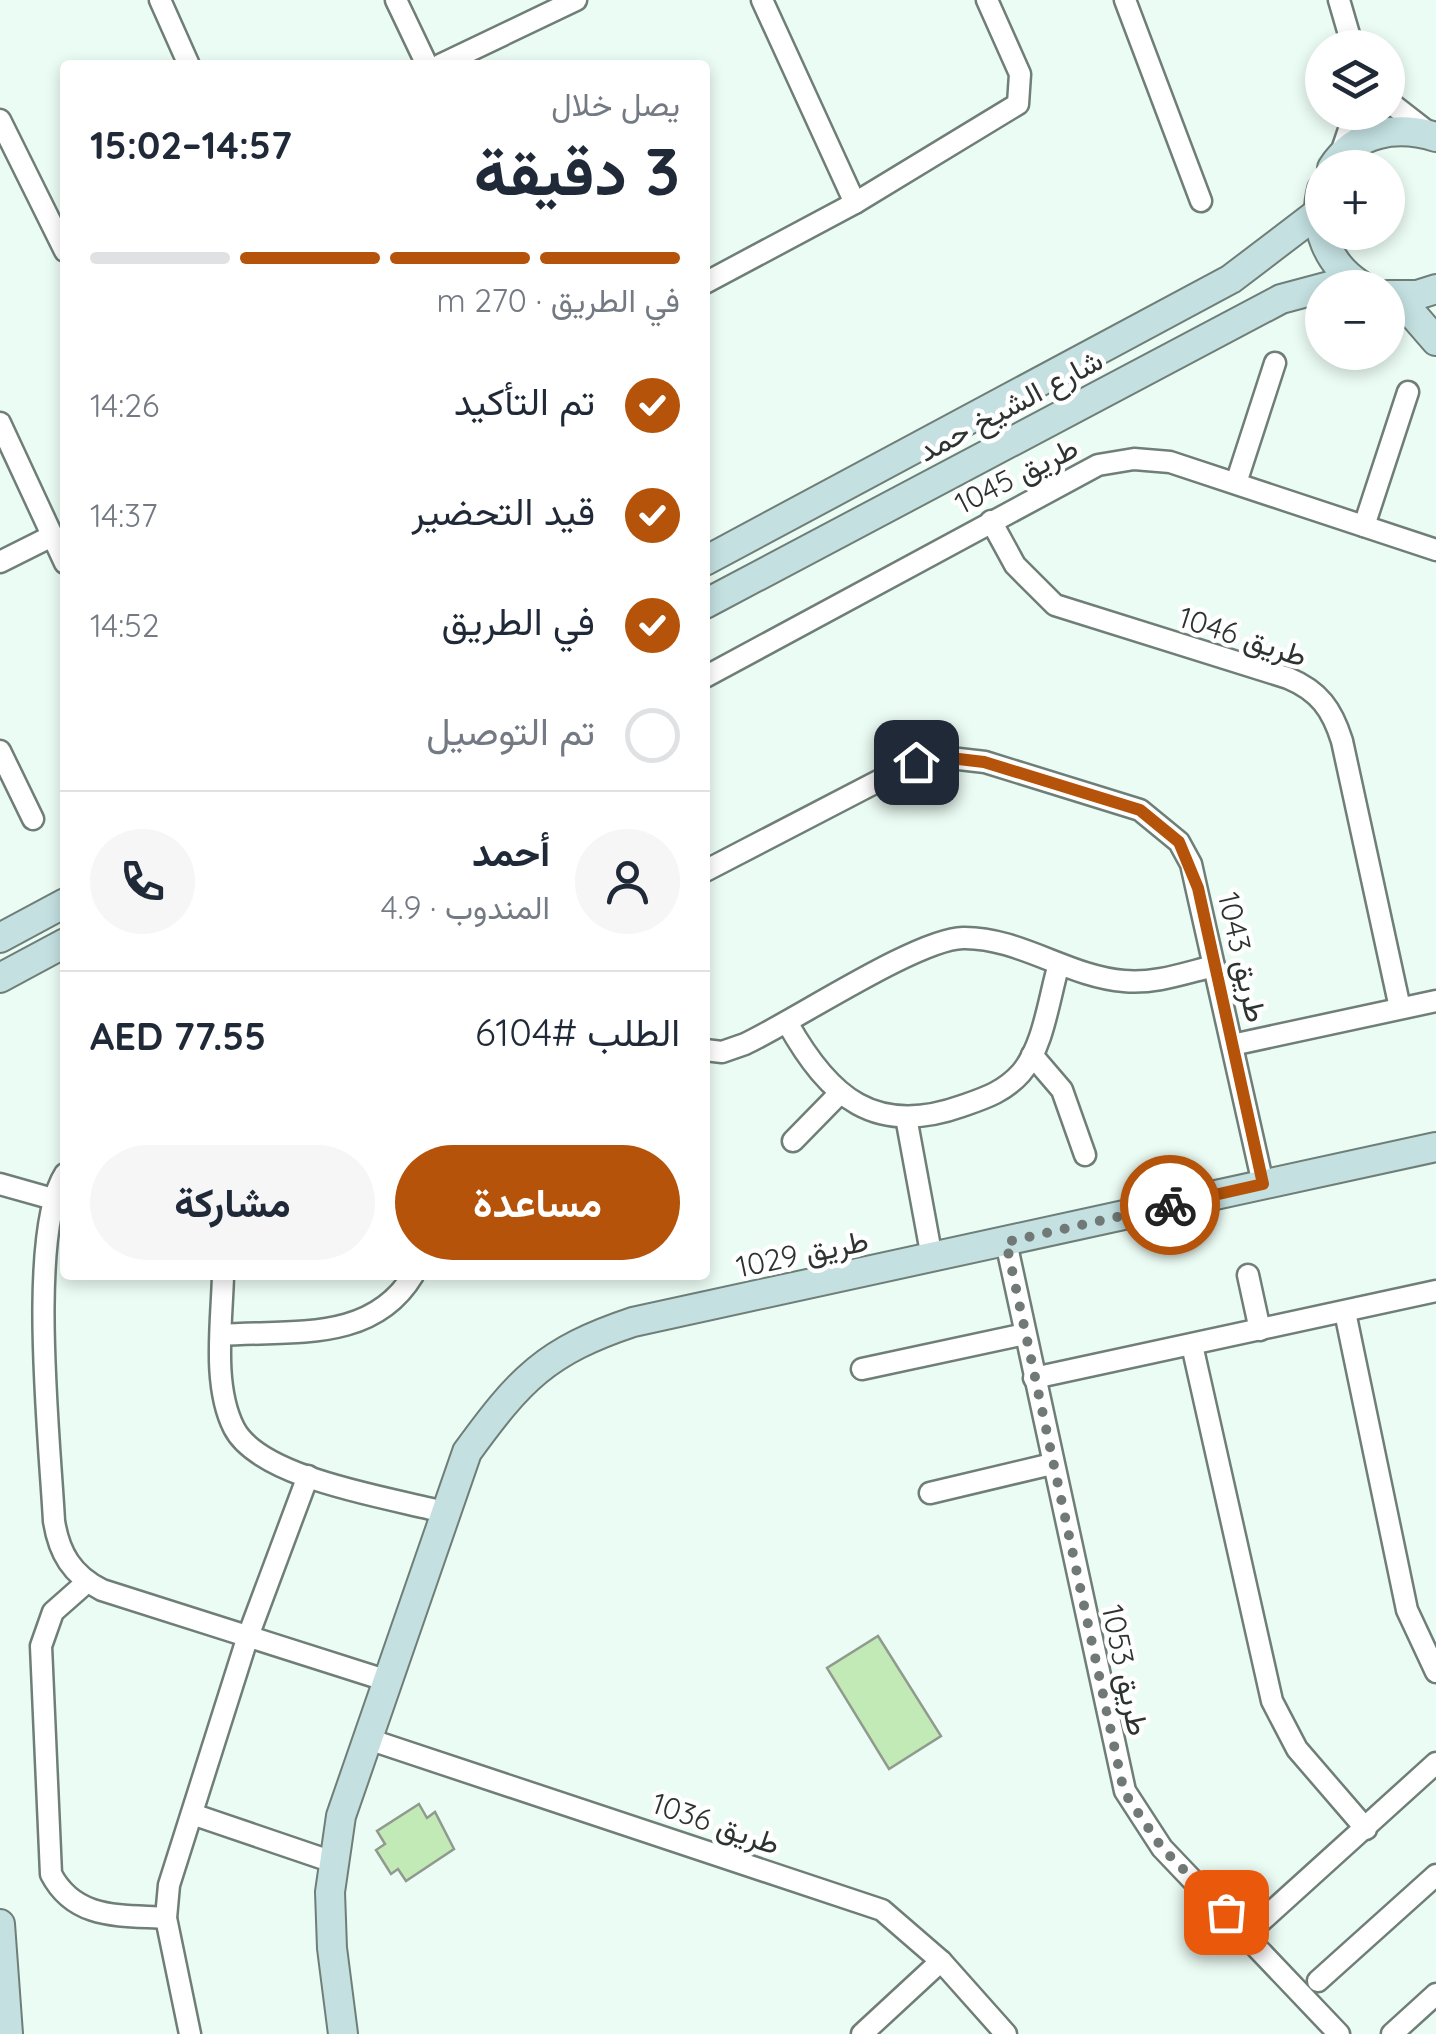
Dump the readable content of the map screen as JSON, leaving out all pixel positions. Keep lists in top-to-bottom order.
{
  "streets": {
    "main road": ["شارع الشيخ حمد", "طريق 1029"],
    "street": [
      "طريق 1045",
      "طريق 1046",
      "طريق 1043",
      "طريق 1053",
      "طريق 1036"
    ]
  },
  "crossings": [
    ["طريق 1045", "طريق 1046"],
    ["طريق 1043", "طريق 1029"],
    ["طريق 1029", "طريق 1053"],
    ["طريق 1029", "طريق 1036"]
  ],
  "page": {
    "map_buttons": ["+", "−"],
    "heading": ["3 دقيقة", "يصل خلال", "14:57–15:02"],
    "panel": [
      "أحمد",
      "المندوب · 4.9",
      "الطلب #6104",
      "AED 77.55"
    ],
    "bar": "في الطريق · 270 m",
    "list": [
      ["تم التأكيد", "14:26"],
      ["قيد التحضير", "14:37"],
      ["في الطريق", "14:52"],
      "تم التوصيل"
    ],
    "buttons": ["مساعدة", "مشاركة"]
  }
}
